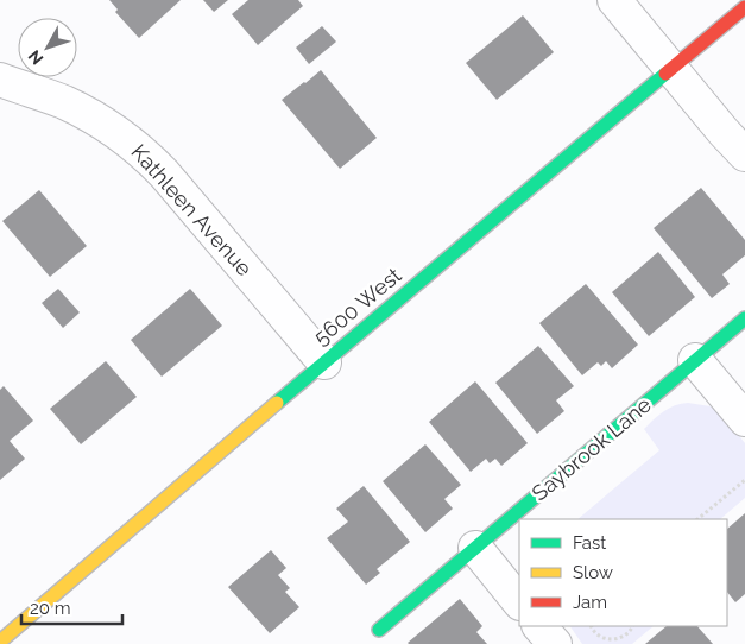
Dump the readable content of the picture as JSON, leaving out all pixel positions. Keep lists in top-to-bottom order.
{
  "streets": {
    "main road": ["5600 West", "Saybrook Lane"],
    "street": ["Kathleen Avenue"]
  },
  "crossings": [
    ["Kathleen Avenue", "5600 West"]
  ],
  "legend": ["Fast", "Slow", "Jam"],
  "scale_bar": "20 m",
  "north": "bottom left"
}
